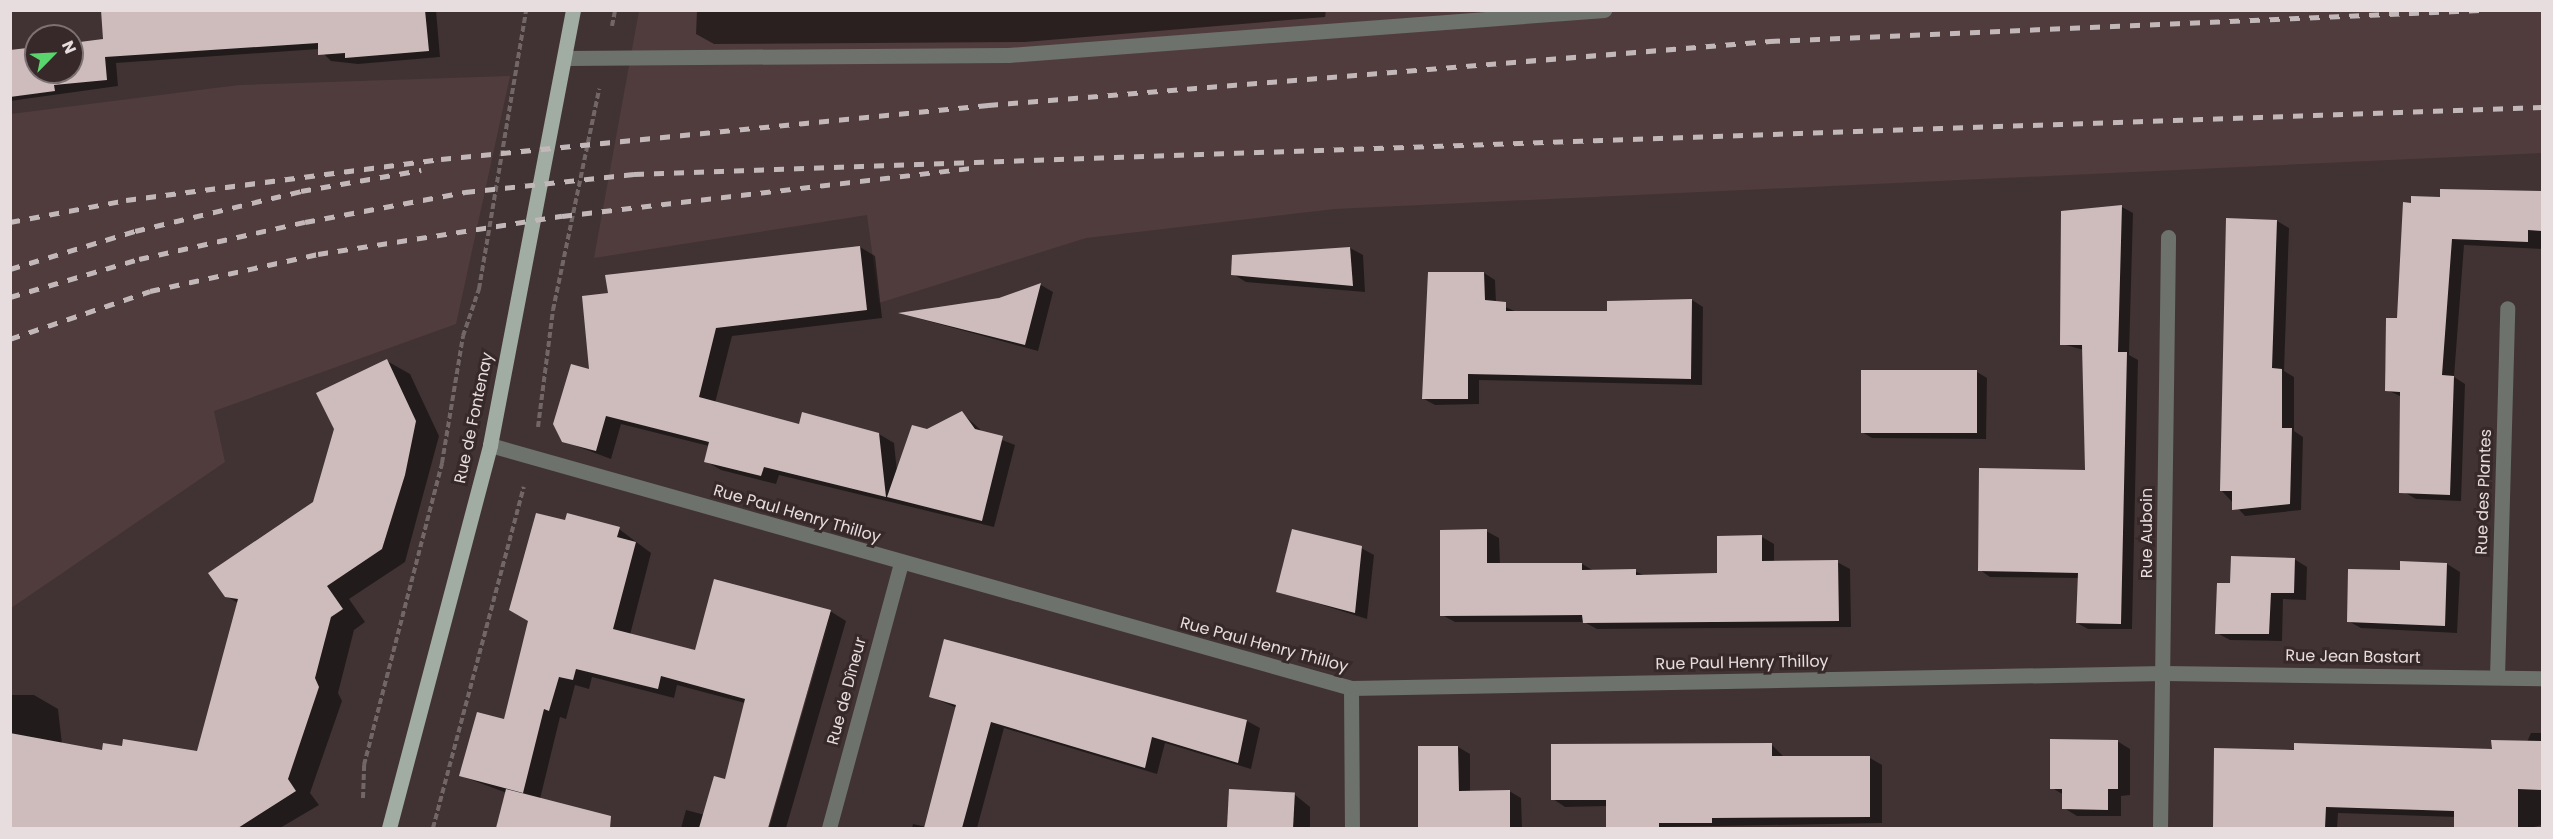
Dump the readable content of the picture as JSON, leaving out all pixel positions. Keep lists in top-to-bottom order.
{
  "streets": {
    "main road": ["Rue de Fontenay"],
    "street": [
      "Rue des Plantes",
      "Rue Paul Henry Thilloy",
      "Rue Auboin",
      "Rue Jean Bastart",
      "Rue de Dîneur"
    ]
  },
  "crossings": [
    ["Rue de Fontenay", "Rue Paul Henry Thilloy"],
    ["Rue des Plantes", "Rue Jean Bastart"],
    ["Rue Paul Henry Thilloy", "Rue Auboin"],
    ["Rue Paul Henry Thilloy", "Rue Jean Bastart"],
    ["Rue Paul Henry Thilloy", "Rue de Dîneur"],
    ["Rue Auboin", "Rue Jean Bastart"]
  ],
  "north": "top right"
}
